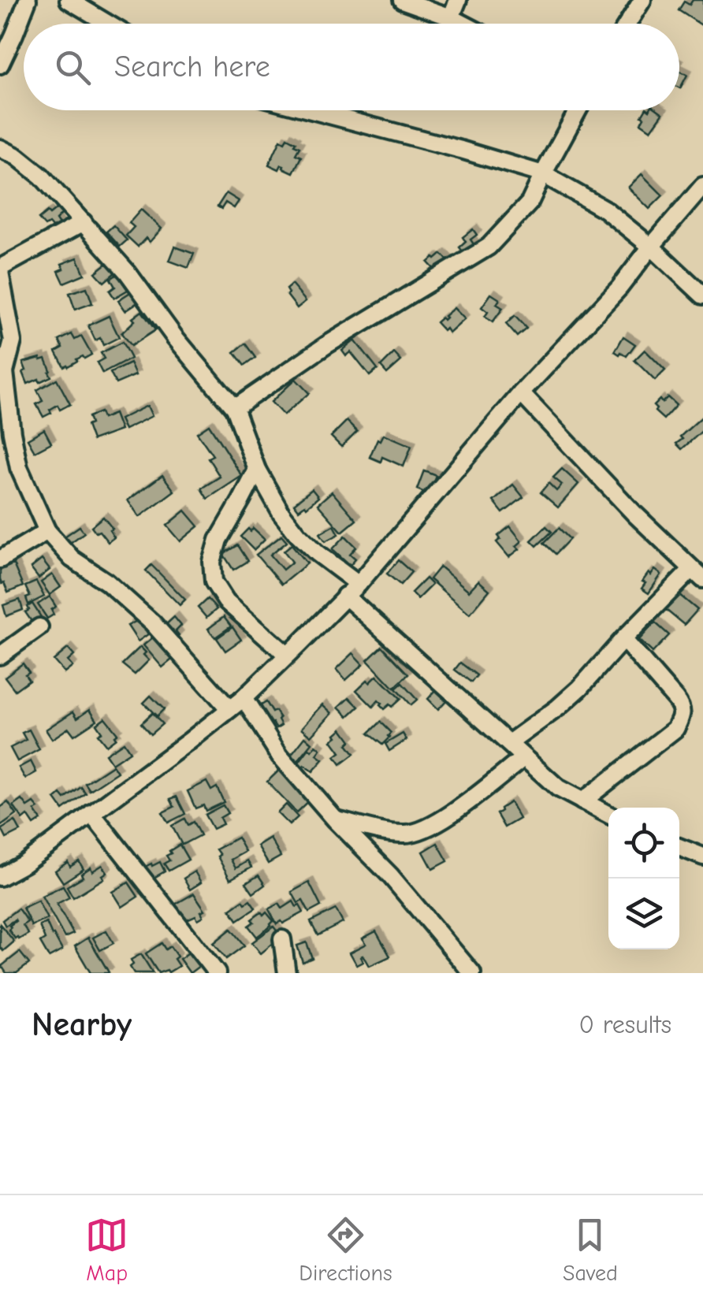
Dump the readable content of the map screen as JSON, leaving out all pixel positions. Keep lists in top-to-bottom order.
{
  "page": {
    "search": "Search here",
    "heading": ["Nearby", "0 results"],
    "nav": ["Map", "Directions", "Saved"]
  }
}
